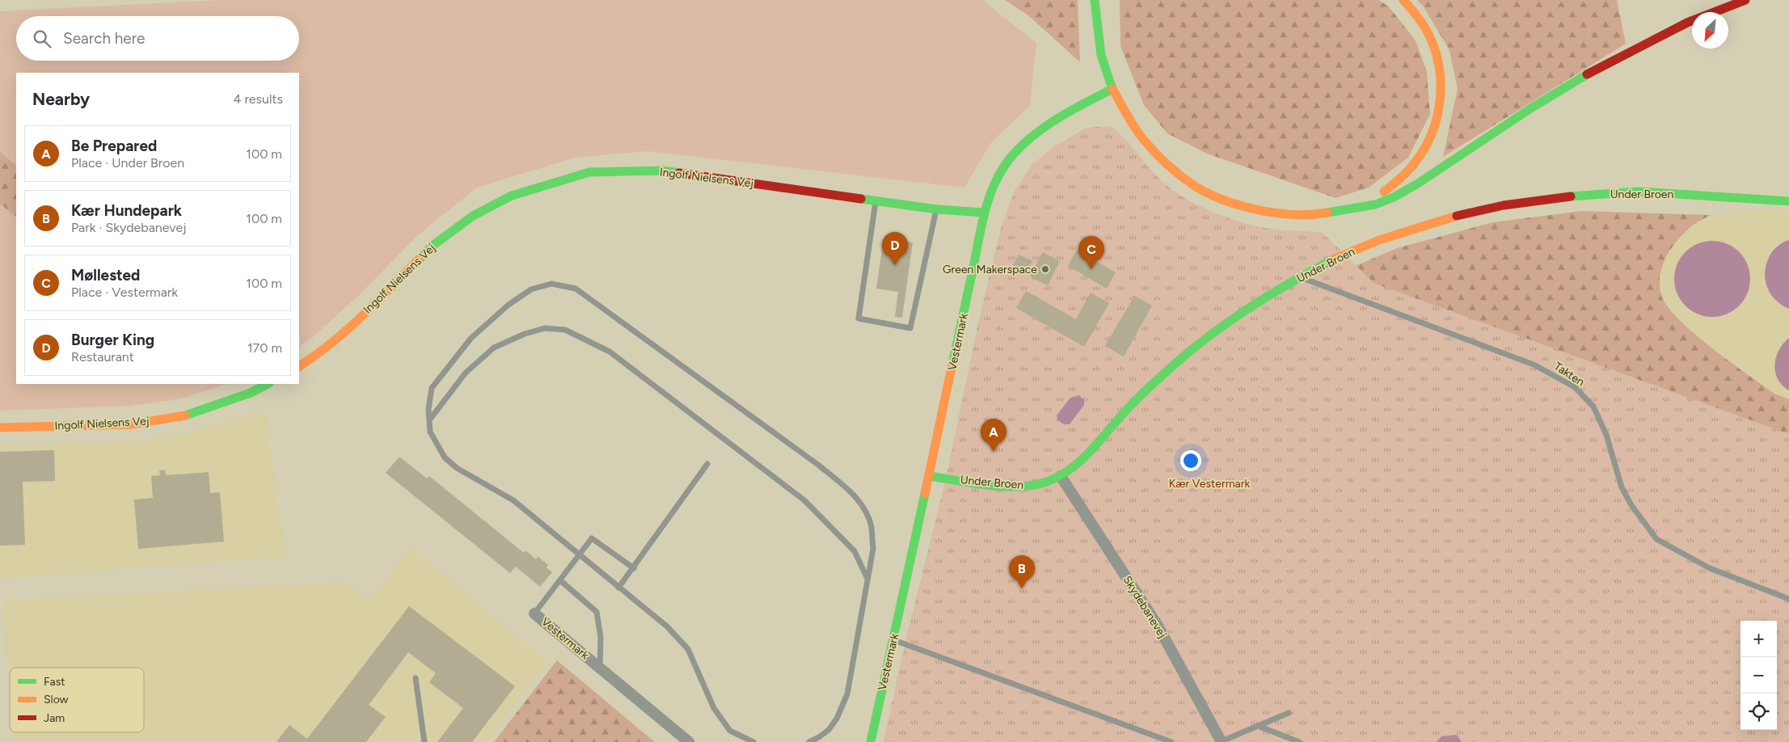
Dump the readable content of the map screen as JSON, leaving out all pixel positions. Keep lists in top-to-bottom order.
{
  "streets": {
    "main road": ["Ingolf Nielsens Vej", "Under Broen", "Vestermark"],
    "street": ["Skydebanevej"],
    "lane": ["Takten"]
  },
  "crossings": [
    ["Ingolf Nielsens Vej", "Vestermark"],
    ["Under Broen", "Vestermark"],
    ["Under Broen", "Takten"],
    ["Under Broen", "Skydebanevej"]
  ],
  "parks": ["Kær Vestermark"],
  "places": ["Green Makerspace"],
  "legend": ["Fast", "Slow", "Jam"],
  "north": "bottom left",
  "page": {
    "search": "Search here",
    "heading": ["Nearby", "4 results"],
    "list": [
      {
        "mark": "A",
        "name": "Be Prepared",
        "note": "Place · Under Broen",
        "value": "100 m"
      },
      {
        "mark": "B",
        "name": "Kær Hundepark",
        "note": "Park · Skydebanevej",
        "value": "100 m"
      },
      {
        "mark": "C",
        "name": "Møllested",
        "note": "Place · Vestermark",
        "value": "100 m"
      },
      {
        "mark": "D",
        "name": "Burger King",
        "note": "Restaurant",
        "value": "170 m"
      }
    ],
    "pins": [
      "D",
      "C",
      "A",
      "B"
    ],
    "map_buttons": ["+", "−"]
  }
}
